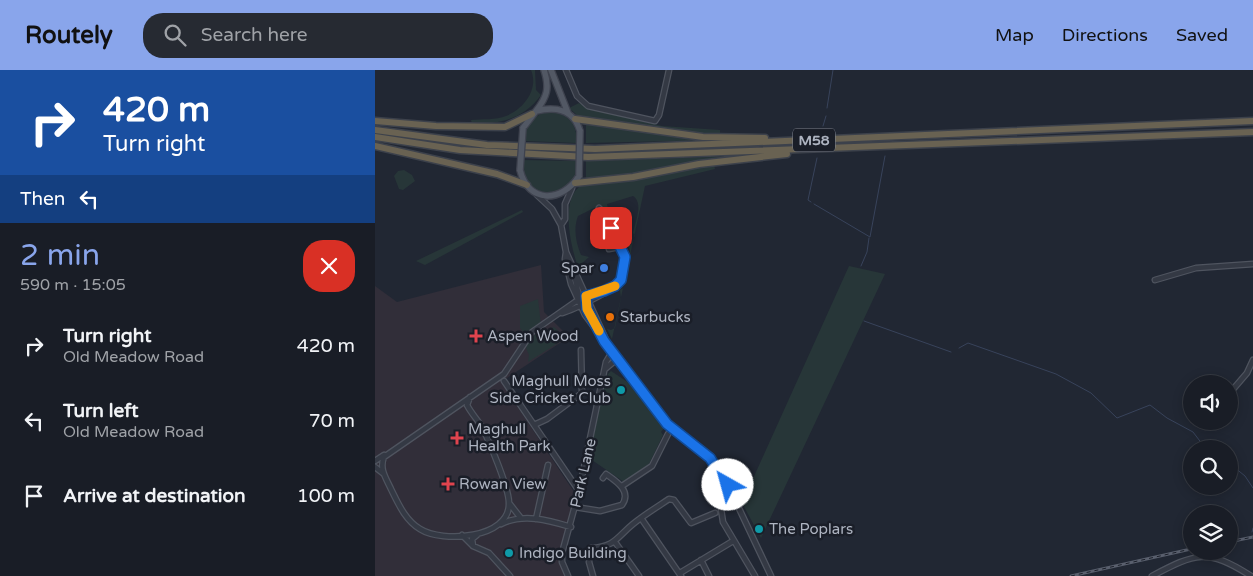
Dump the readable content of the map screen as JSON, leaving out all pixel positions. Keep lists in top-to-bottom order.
{
  "streets": {
    "highway": ["M58"],
    "street": ["Park Lane"]
  },
  "places": {
    "other": [
      "Spar",
      "Starbucks",
      "Maghull Moss Side Cricket Club",
      "The Poplars",
      "Indigo Building"
    ],
    "health": ["Aspen Wood", "Maghull Health Park", "Rowan View"]
  },
  "page": {
    "header": "Routely",
    "search": "Search here",
    "nav": ["Map", "Directions", "Saved"],
    "turn": ["420 m", "Turn right"],
    "then": "Then",
    "heading": ["2 min", "590 m · 15:05"],
    "list": [
      {
        "name": "Turn right",
        "note": "Old Meadow Road",
        "value": "420 m"
      },
      {
        "name": "Turn left",
        "note": "Old Meadow Road",
        "value": "70 m"
      },
      {
        "name": "Arrive at destination",
        "value": "100 m"
      }
    ]
  }
}
